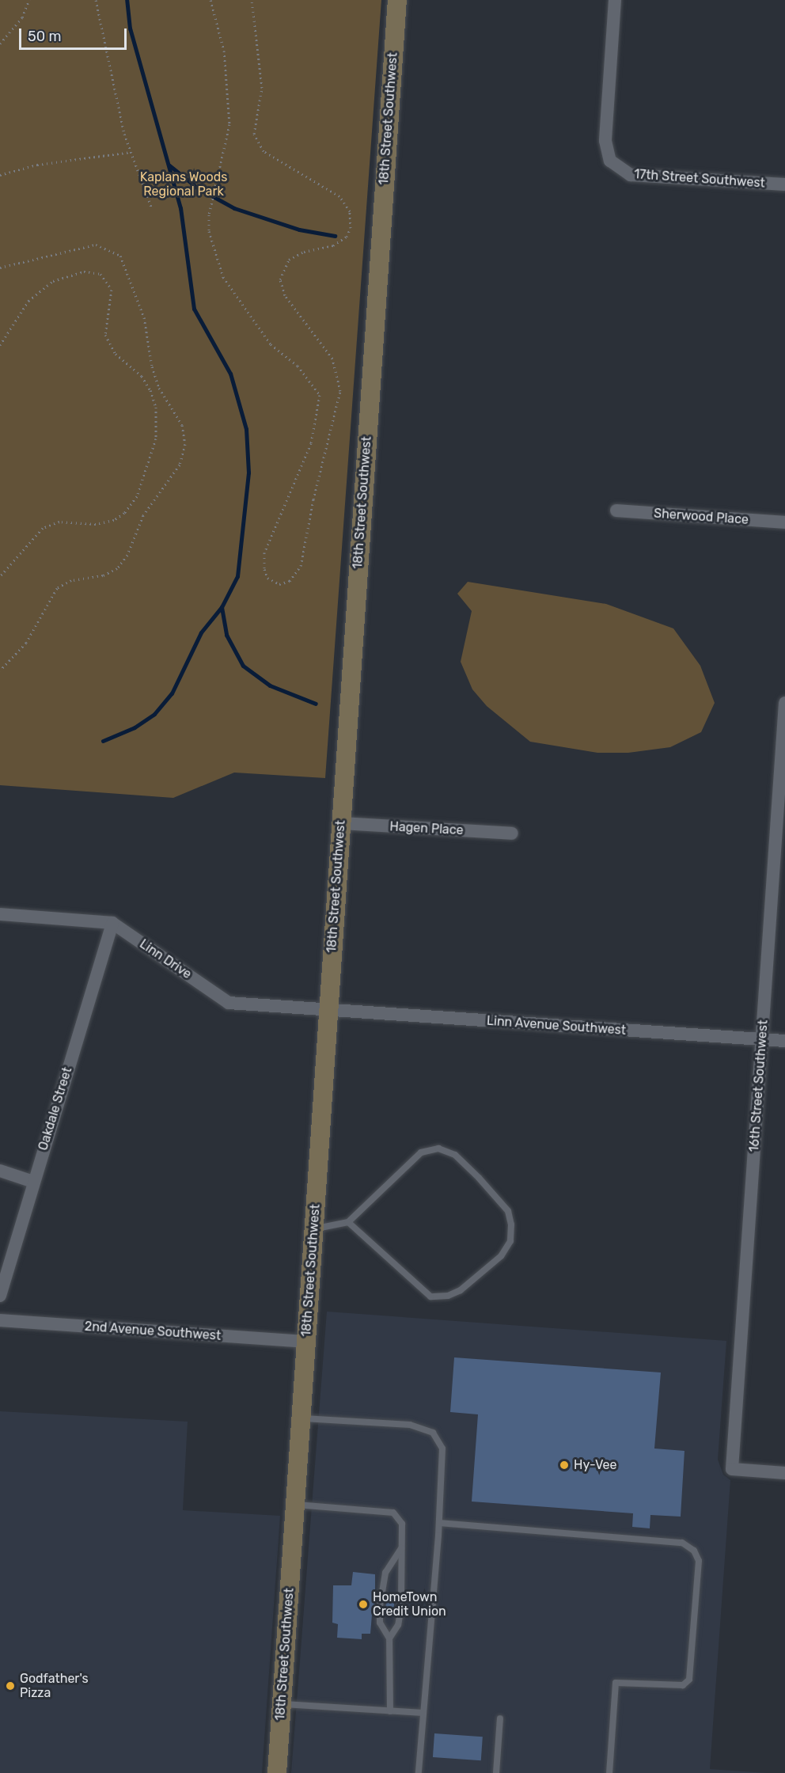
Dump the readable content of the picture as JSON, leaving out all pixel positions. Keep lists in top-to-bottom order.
{
  "streets": {
    "street": [
      "18th Street Southwest",
      "17th Street Southwest",
      "Sherwood Place",
      "Hagen Place",
      "Linn Drive",
      "Linn Avenue Southwest",
      "16th Street Southwest",
      "Oakdale Street",
      "2nd Avenue Southwest"
    ]
  },
  "crossings": [
    ["18th Street Southwest", "Hagen Place"],
    ["18th Street Southwest", "Linn Drive"],
    ["18th Street Southwest", "Linn Avenue Southwest"],
    ["18th Street Southwest", "2nd Avenue Southwest"],
    ["Linn Drive", "Linn Avenue Southwest"],
    ["Linn Drive", "Oakdale Street"],
    ["Linn Avenue Southwest", "16th Street Southwest"]
  ],
  "parks": ["Kaplans Woods Regional Park"],
  "places": ["Hy-Vee", "HomeTown Credit Union", "Godfather's Pizza"],
  "scale_bar": "50 m"
}
